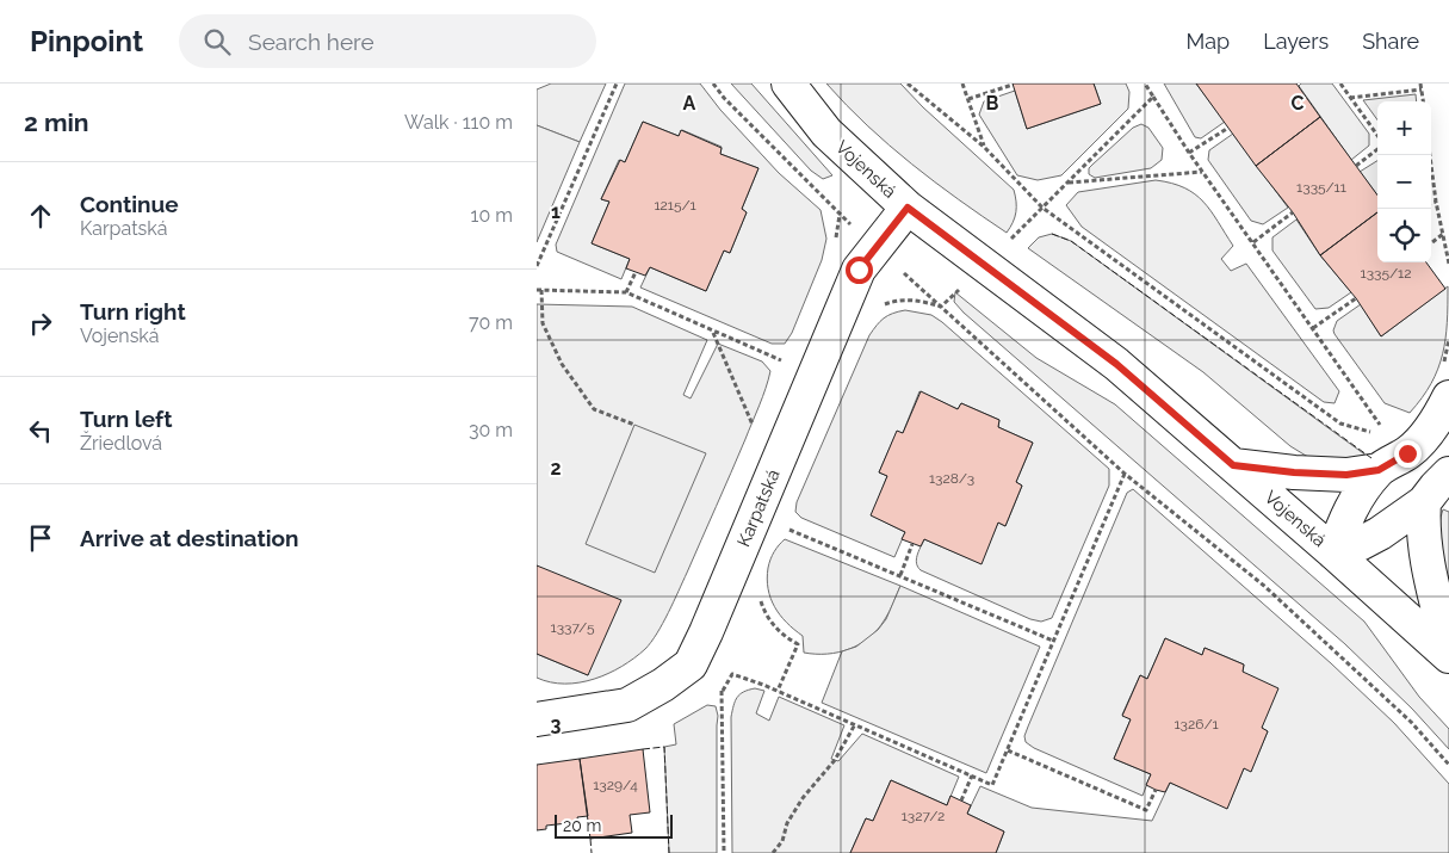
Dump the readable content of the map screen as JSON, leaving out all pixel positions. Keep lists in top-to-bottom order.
{
  "streets": {
    "street": ["Vojenská", "Karpatská"]
  },
  "crossings": [
    ["Vojenská", "Karpatská"]
  ],
  "house_numbers": [
    "1335/11",
    "1215/1",
    "1335/12",
    "1328/3",
    "1337/5",
    "1326/1",
    "1329/4",
    "1327/2"
  ],
  "scale_bar": "20 m",
  "page": {
    "header": "Pinpoint",
    "search": "Search here",
    "nav": ["Map", "Layers", "Share"],
    "heading": ["2 min", "Walk · 110 m"],
    "map_buttons": ["+", "−"],
    "list": [
      ["Continue", "Karpatská", "10 m"],
      ["Turn right", "Vojenská", "70 m"],
      ["Turn left", "Žriedlová", "30 m"],
      "Arrive at destination"
    ],
    "scale": "20 m"
  },
  "grid": {
    "columns": ["A", "B", "C"],
    "rows": ["1", "2", "3"]
  }
}
